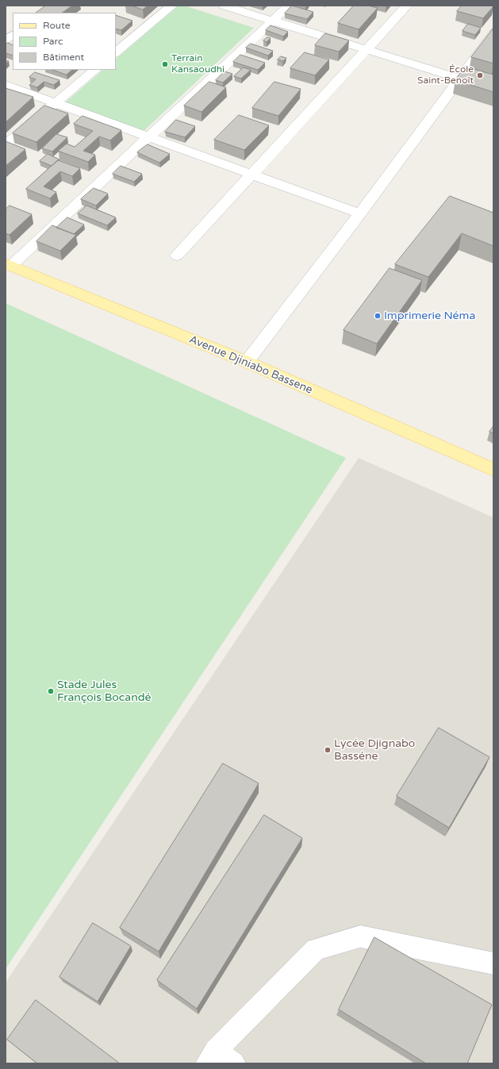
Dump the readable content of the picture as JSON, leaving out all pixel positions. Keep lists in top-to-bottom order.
{
  "streets": {
    "main road": ["Avenue Djiniabo Bassene"]
  },
  "places": [
    "Terrain Kansaoudhi",
    "École Saint-Benoît",
    "Imprimerie Néma",
    "Stade Jules François Bocandé",
    "Lycée Djignabo Basséne"
  ],
  "legend": ["Route", "Parc", "Bâtiment"]
}
